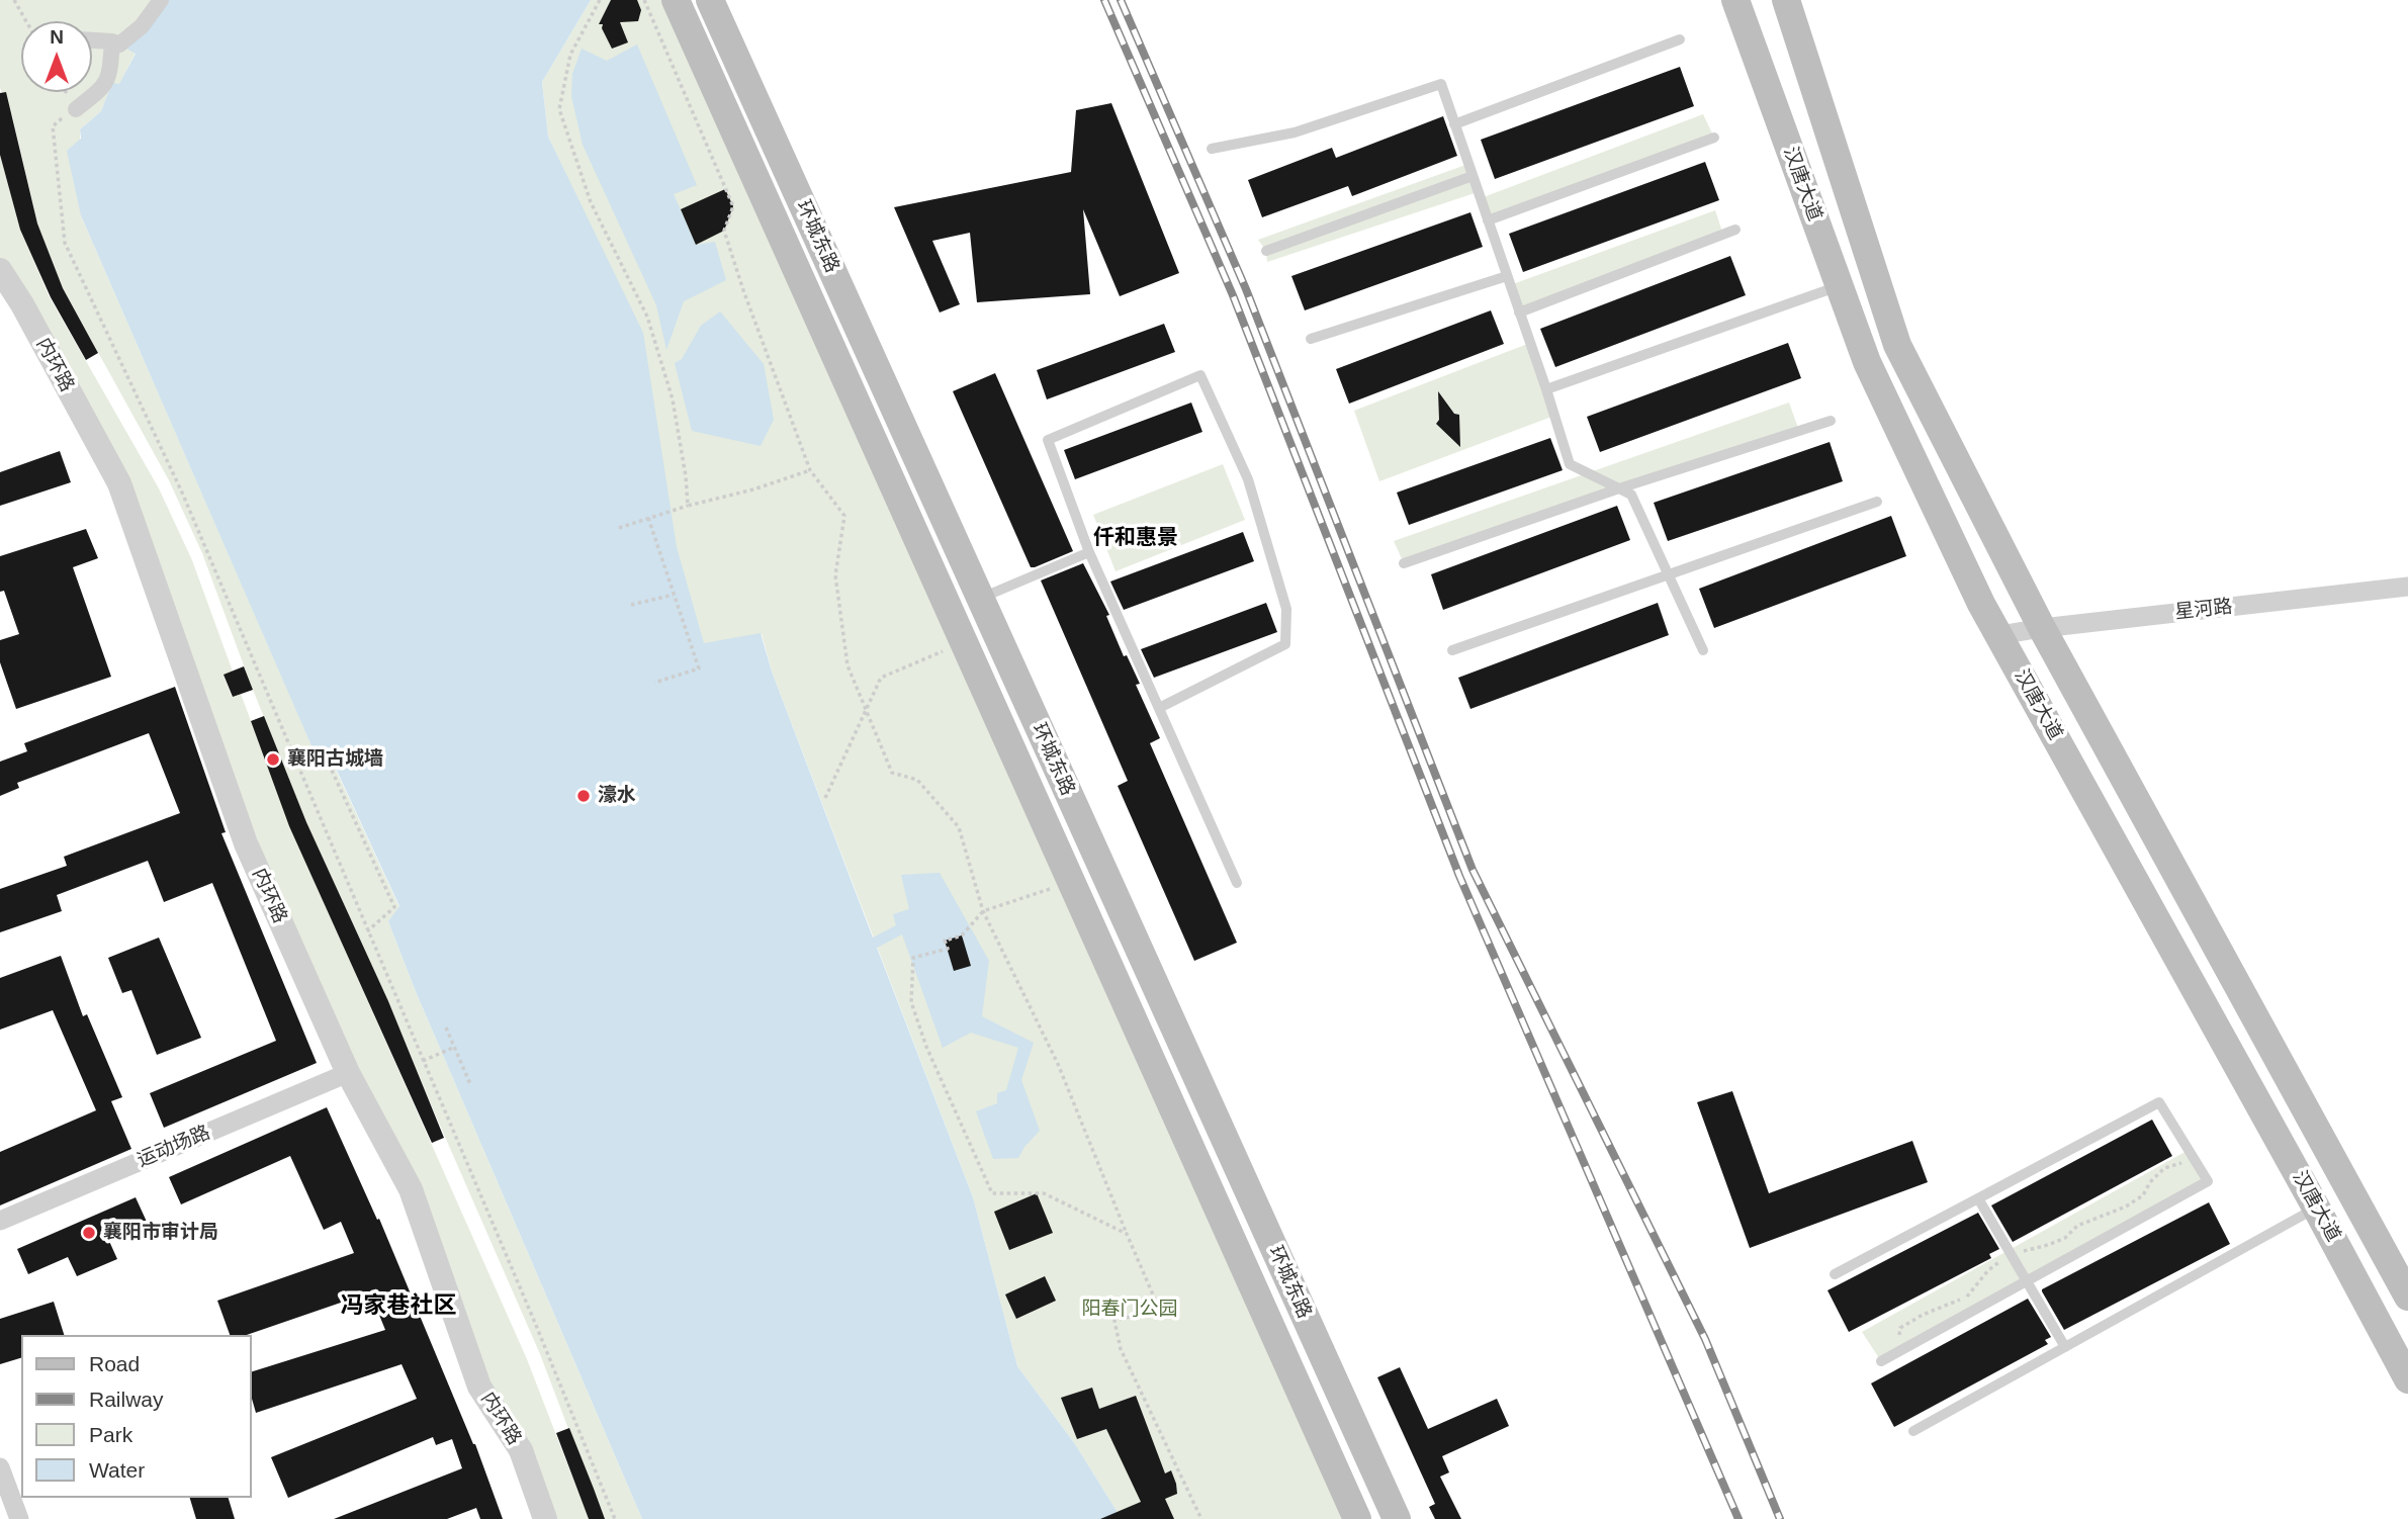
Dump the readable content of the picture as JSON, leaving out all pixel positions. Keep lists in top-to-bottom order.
{
  "streets": {
    "main road": ["汉唐大道", "环城东路"],
    "street": ["内环路", "星河路", "运动场路"]
  },
  "crossings": [
    ["汉唐大道", "星河路"],
    ["内环路", "运动场路"]
  ],
  "districts": ["仟和惠景", "冯家巷社区"],
  "parks": ["阳春门公园"],
  "places": ["襄阳古城墙", "濠水", "襄阳市审计局"],
  "legend": [
    "Road",
    "Railway",
    "Park",
    "Water"
  ],
  "north": "top"
}
